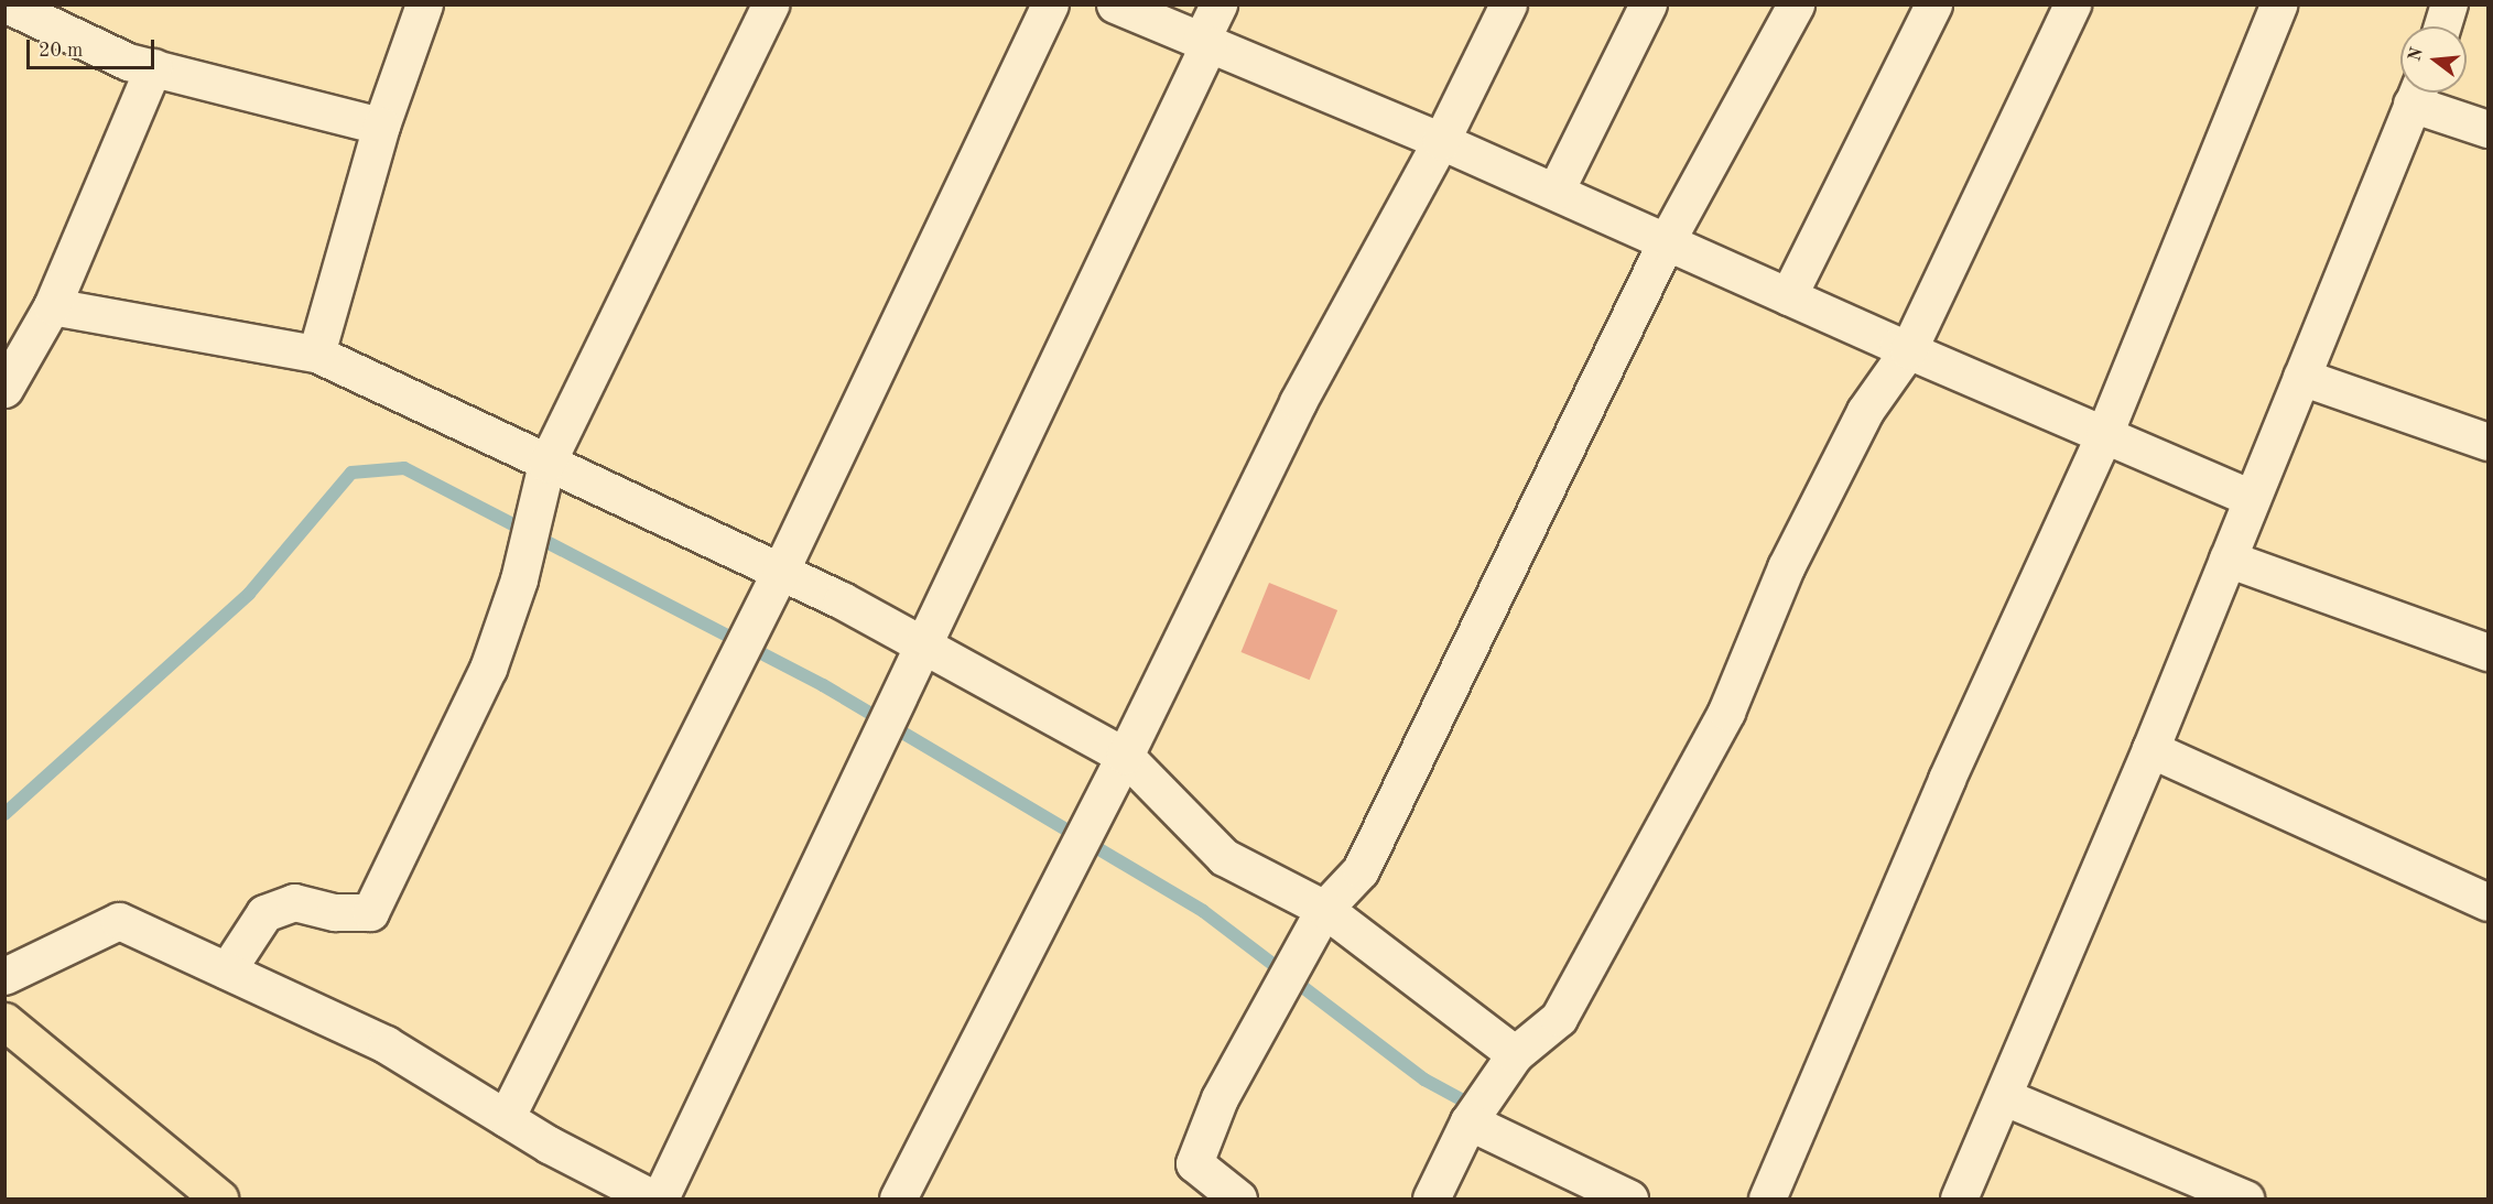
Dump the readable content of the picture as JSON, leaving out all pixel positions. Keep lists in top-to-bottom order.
{
  "scale_bar": "20 m",
  "north": "left"
}
